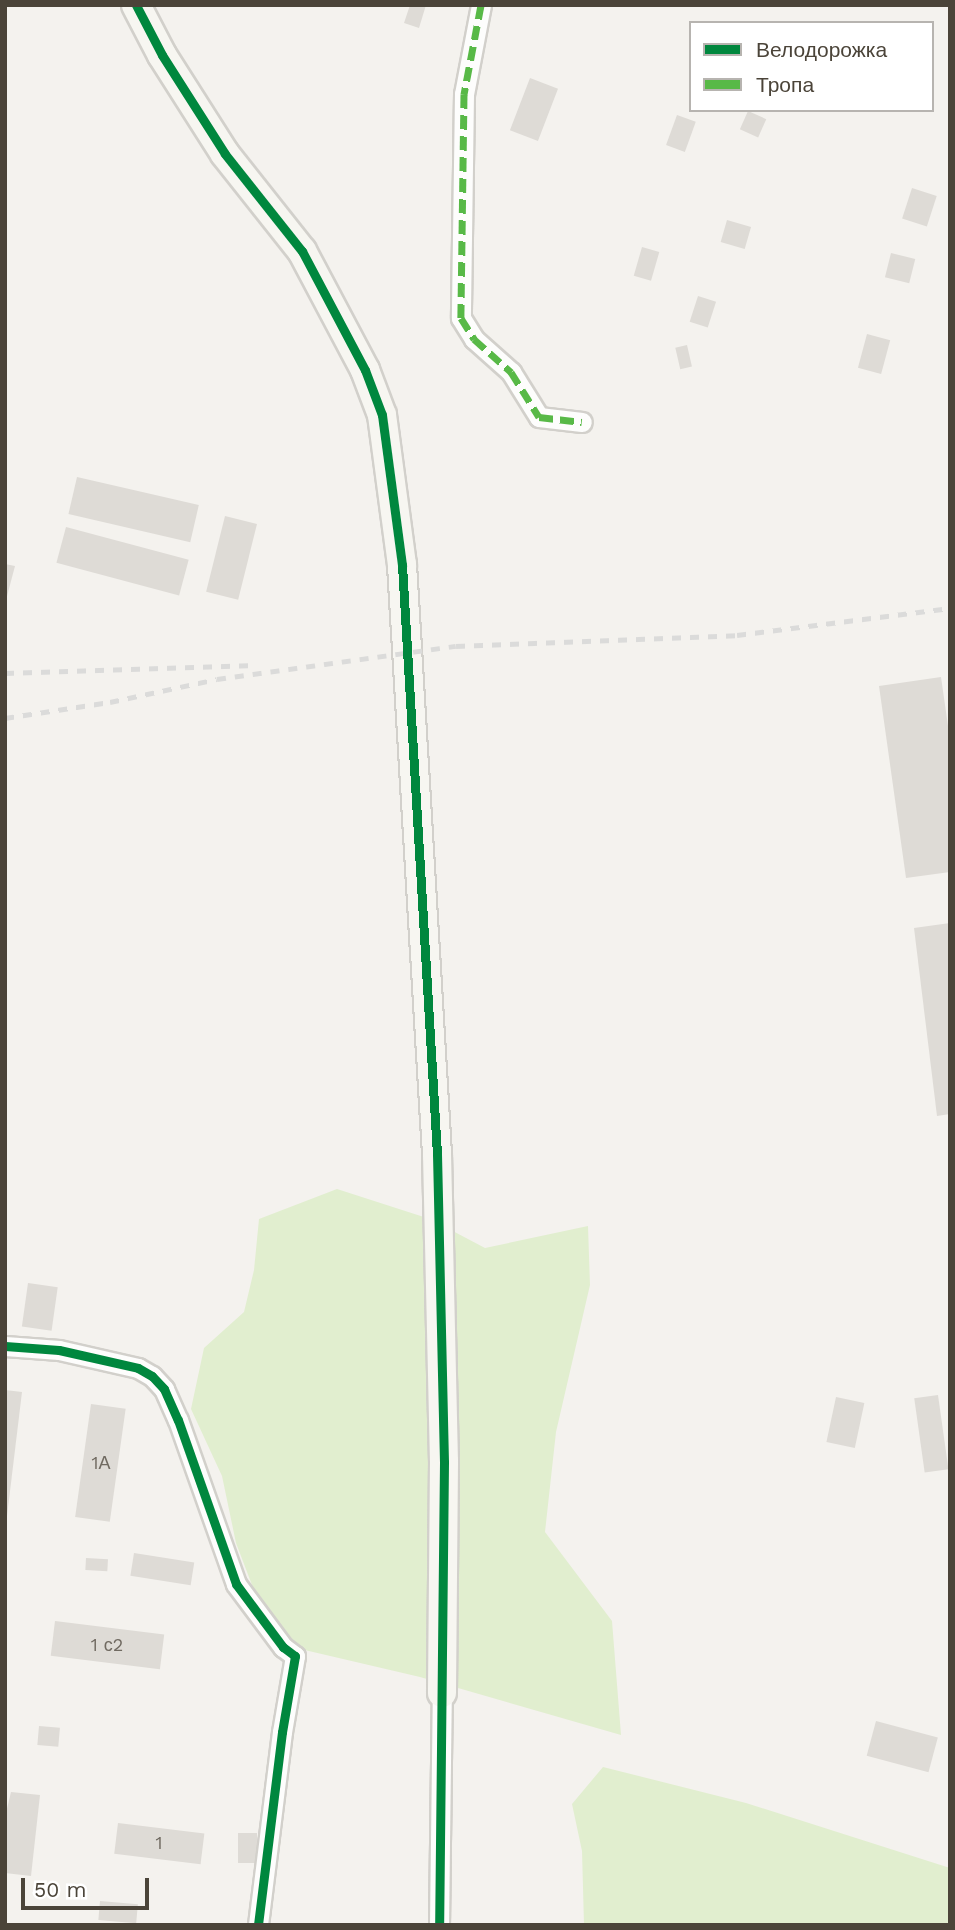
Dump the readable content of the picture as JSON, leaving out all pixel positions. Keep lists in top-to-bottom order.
{
  "house_numbers": ["1А", "1 с2", "1"],
  "legend": ["Велодорожка", "Тропа"],
  "scale_bar": "50 m"
}
